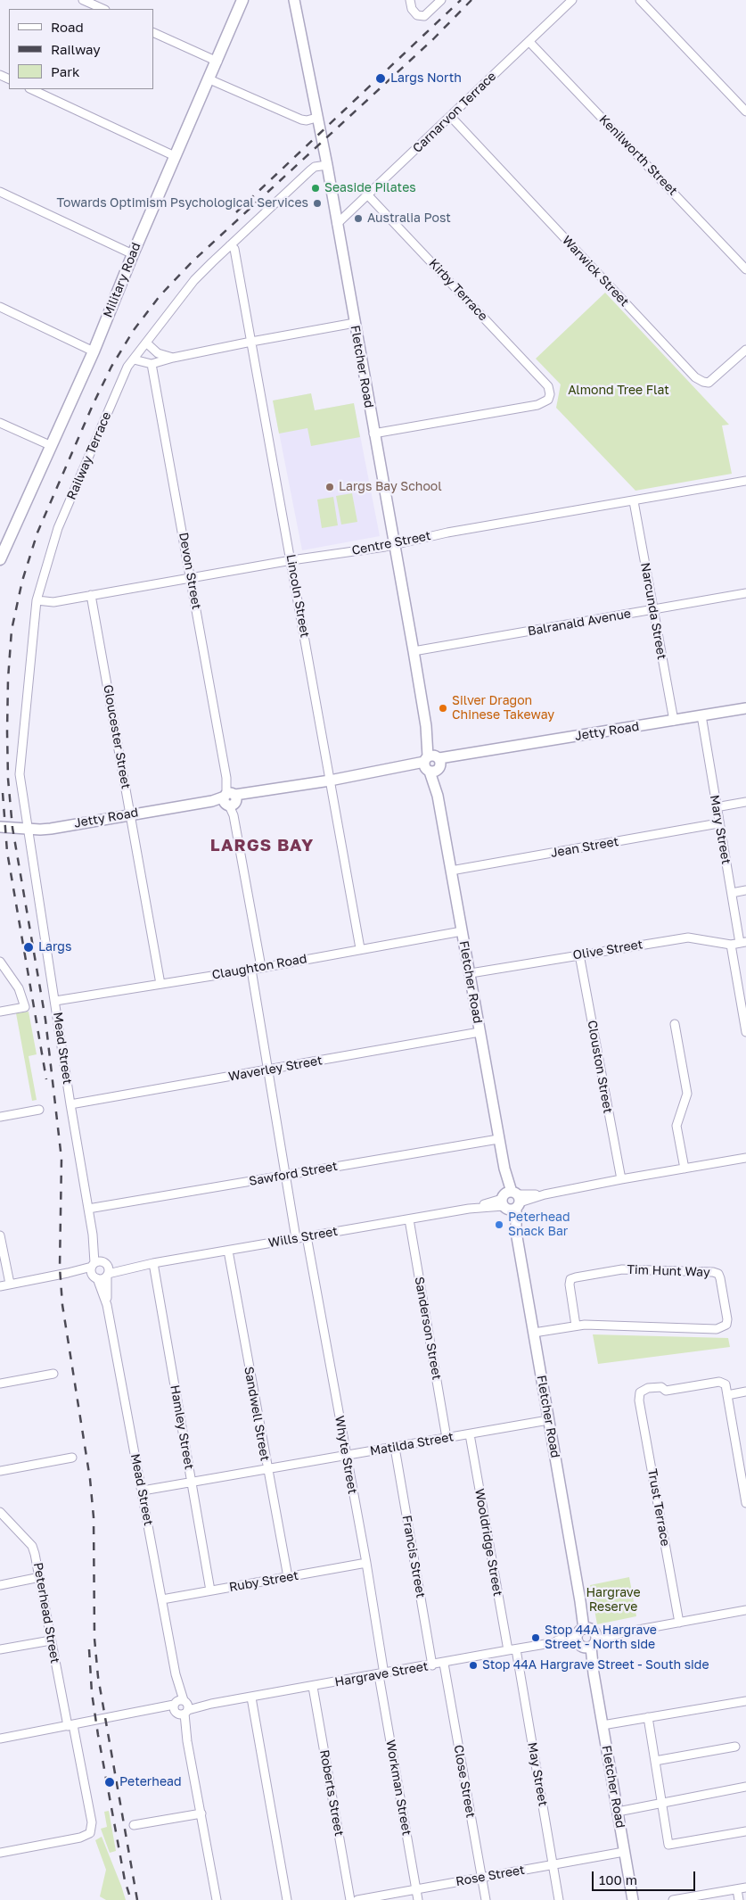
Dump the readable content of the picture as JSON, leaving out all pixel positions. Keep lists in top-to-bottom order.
{
  "streets": {
    "main road": ["Military Road"],
    "street": [
      "Carnarvon Terrace",
      "Kenilworth Street",
      "Warwick Street",
      "Kirby Terrace",
      "Fletcher Road",
      "Railway Terrace",
      "Centre Street",
      "Devon Street",
      "Lincoln Street",
      "Narcunda Street",
      "Balranald Avenue",
      "Jetty Road",
      "Gloucester Street",
      "Mary Street",
      "Jean Street",
      "Olive Street",
      "Claughton Road",
      "Mead Street",
      "Clouston Street",
      "Waverley Street",
      "Sawford Street",
      "Wills Street",
      "Tim Hunt Way",
      "Sanderson Street",
      "Sandwell Street",
      "Hamley Street",
      "Matilda Street",
      "Whyte Street",
      "Trust Terrace",
      "Wooldridge Street",
      "Francis Street",
      "Ruby Street",
      "Peterhead Street",
      "Hargrave Street",
      "May Street",
      "Close Street",
      "Workman Street",
      "Roberts Street",
      "Rose Street"
    ]
  },
  "crossings": [
    ["Carnarvon Terrace", "Kenilworth Street"],
    ["Carnarvon Terrace", "Warwick Street"],
    ["Carnarvon Terrace", "Kirby Terrace"],
    ["Carnarvon Terrace", "Fletcher Road"],
    ["Kirby Terrace", "Fletcher Road"],
    ["Fletcher Road", "Railway Terrace"],
    ["Fletcher Road", "Centre Street"],
    ["Fletcher Road", "Balranald Avenue"],
    ["Fletcher Road", "Jetty Road"],
    ["Fletcher Road", "Jean Street"],
    ["Fletcher Road", "Olive Street"],
    ["Fletcher Road", "Claughton Road"],
    ["Fletcher Road", "Waverley Street"],
    ["Fletcher Road", "Sawford Street"],
    ["Fletcher Road", "Wills Street"],
    ["Fletcher Road", "Tim Hunt Way"],
    ["Fletcher Road", "Matilda Street"],
    ["Fletcher Road", "Hargrave Street"],
    ["Fletcher Road", "Rose Street"],
    ["Railway Terrace", "Centre Street"],
    ["Railway Terrace", "Lincoln Street"],
    ["Railway Terrace", "Jetty Road"],
    ["Railway Terrace", "Mead Street"],
    ["Centre Street", "Devon Street"],
    ["Centre Street", "Lincoln Street"],
    ["Centre Street", "Narcunda Street"],
    ["Centre Street", "Gloucester Street"],
    ["Devon Street", "Jetty Road"],
    ["Devon Street", "Claughton Road"],
    ["Lincoln Street", "Jetty Road"],
    ["Lincoln Street", "Claughton Road"],
    ["Narcunda Street", "Balranald Avenue"],
    ["Narcunda Street", "Jetty Road"],
    ["Jetty Road", "Gloucester Street"],
    ["Jetty Road", "Mary Street"],
    ["Jetty Road", "Mead Street"],
    ["Gloucester Street", "Claughton Road"],
    ["Mary Street", "Jean Street"],
    ["Mary Street", "Olive Street"],
    ["Olive Street", "Clouston Street"],
    ["Claughton Road", "Mead Street"],
    ["Mead Street", "Waverley Street"],
    ["Mead Street", "Sawford Street"],
    ["Mead Street", "Wills Street"],
    ["Mead Street", "Matilda Street"],
    ["Mead Street", "Ruby Street"],
    ["Mead Street", "Hargrave Street"],
    ["Clouston Street", "Wills Street"],
    ["Wills Street", "Sanderson Street"],
    ["Wills Street", "Sandwell Street"],
    ["Wills Street", "Hamley Street"],
    ["Wills Street", "Whyte Street"],
    ["Sanderson Street", "Matilda Street"],
    ["Sandwell Street", "Matilda Street"],
    ["Sandwell Street", "Ruby Street"],
    ["Hamley Street", "Matilda Street"],
    ["Hamley Street", "Ruby Street"],
    ["Matilda Street", "Whyte Street"],
    ["Matilda Street", "Wooldridge Street"],
    ["Matilda Street", "Francis Street"],
    ["Whyte Street", "Ruby Street"],
    ["Whyte Street", "Hargrave Street"],
    ["Whyte Street", "Workman Street"],
    ["Trust Terrace", "Hargrave Street"],
    ["Wooldridge Street", "Hargrave Street"],
    ["Wooldridge Street", "May Street"],
    ["Francis Street", "Hargrave Street"],
    ["Peterhead Street", "Hargrave Street"],
    ["Hargrave Street", "May Street"],
    ["Hargrave Street", "Close Street"],
    ["Hargrave Street", "Workman Street"],
    ["Hargrave Street", "Roberts Street"],
    ["May Street", "Rose Street"],
    ["Close Street", "Rose Street"],
    ["Workman Street", "Rose Street"]
  ],
  "districts": ["LARGS BAY"],
  "parks": ["Almond Tree Flat", "Hargrave Reserve"],
  "places": [
    "Largs North",
    "Seaside Pilates",
    "Towards Optimism Psychological Services",
    "Australia Post",
    "Largs Bay School",
    "Silver Dragon Chinese Takeway",
    "Largs",
    "Peterhead Snack Bar",
    "Stop 44A Hargrave Street - North side",
    "Stop 44A Hargrave Street - South side",
    "Peterhead"
  ],
  "legend": ["Road", "Railway", "Park"],
  "scale_bar": "100 m"
}
